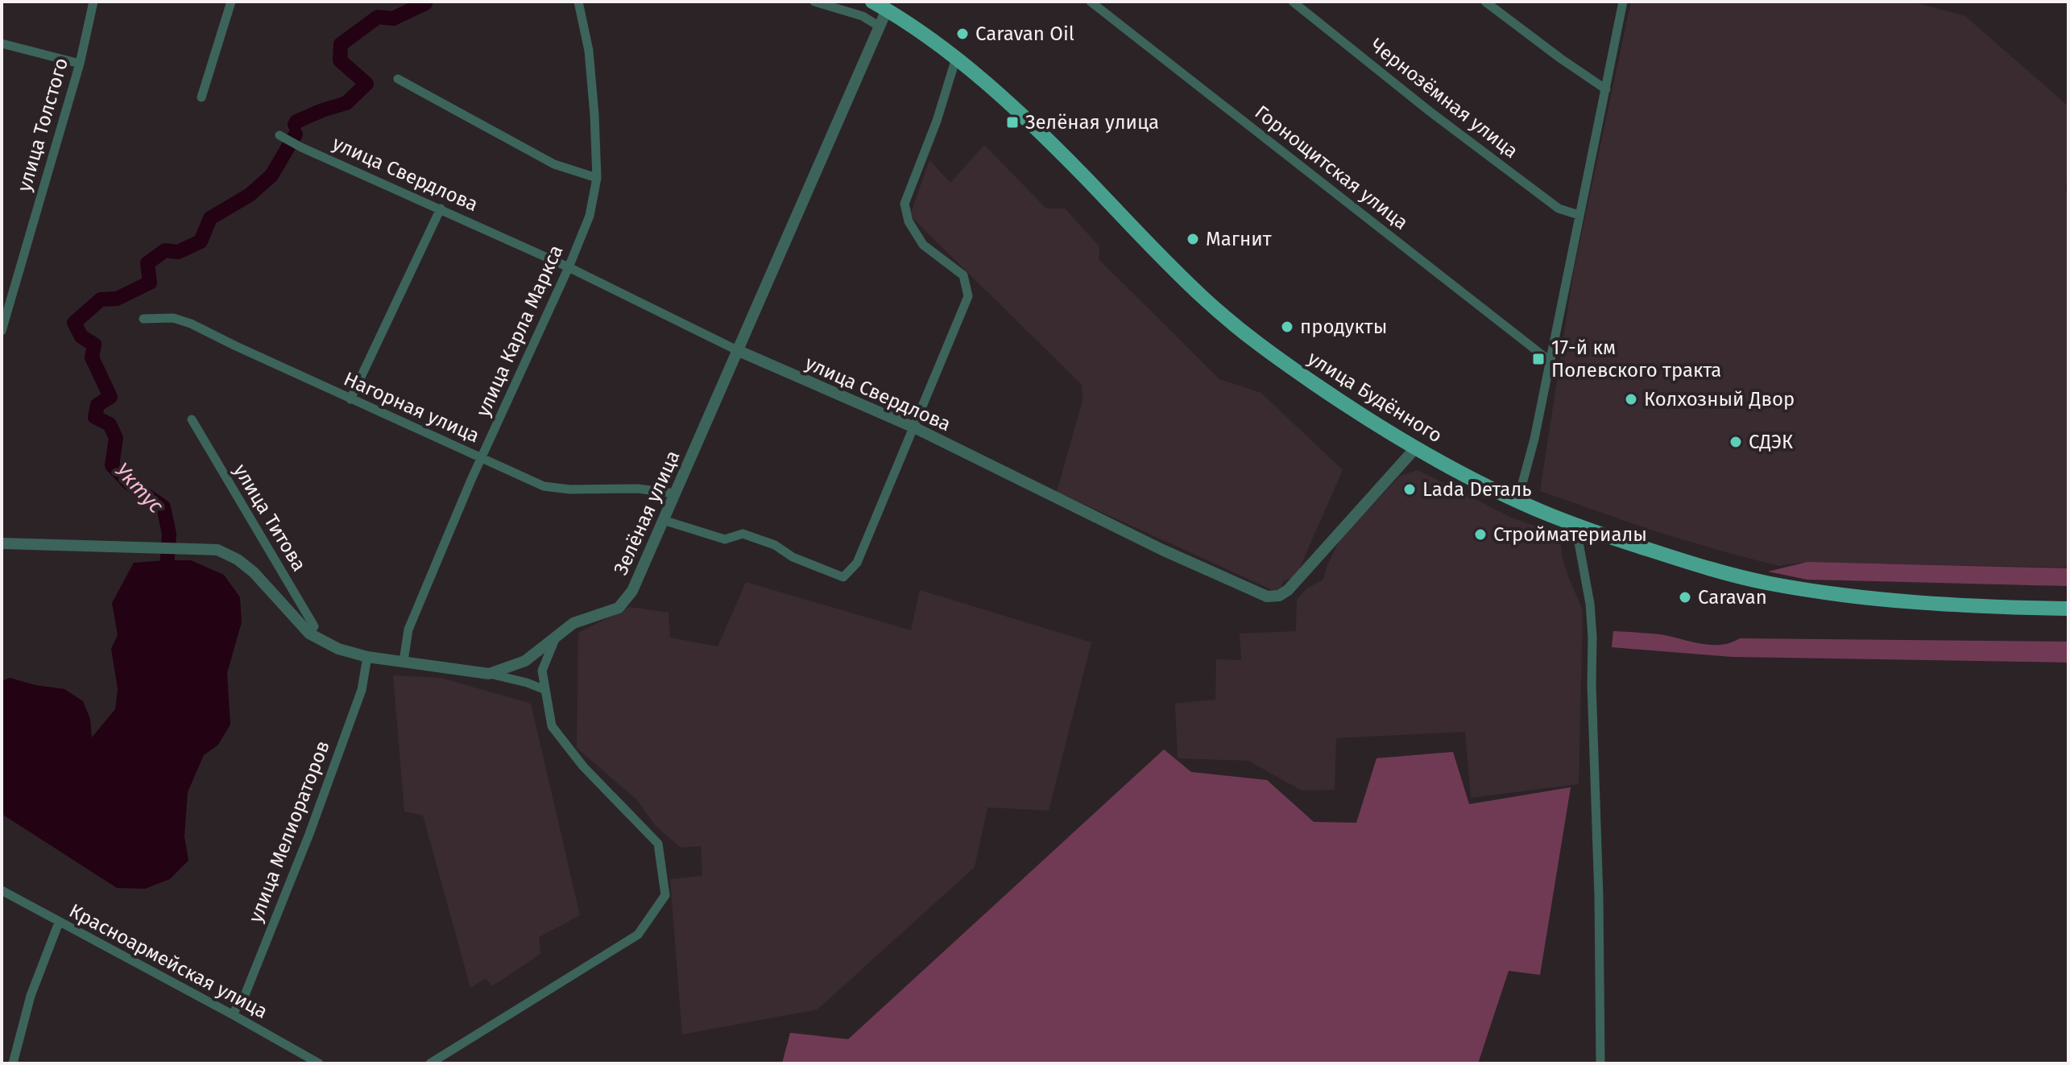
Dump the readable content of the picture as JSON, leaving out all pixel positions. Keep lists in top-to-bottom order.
{
  "streets": {
    "main road": ["улица Будённого"],
    "street": [
      "Чернозёмная улица",
      "улица Толстого",
      "Горнощитская улица",
      "улица Свердлова",
      "улица Карла Маркса",
      "Нагорная улица",
      "Зелёная улица",
      "улица Титова",
      "улица Мелиораторов",
      "Красноармейская улица"
    ]
  },
  "crossings": [
    ["улица Свердлова", "улица Карла Маркса"],
    ["улица Свердлова", "улица Будённого"],
    ["улица Свердлова", "Зелёная улица"],
    ["улица Карла Маркса", "Нагорная улица"],
    ["улица Будённого", "Зелёная улица"],
    ["Нагорная улица", "Зелёная улица"],
    ["улица Мелиораторов", "Красноармейская улица"]
  ],
  "water": ["Уктус"],
  "places": {
    "other": [
      "Caravan Oil",
      "Магнит",
      "продукты",
      "Колхозный Двор",
      "СДЭК",
      "Lada Dеталь",
      "Стройматериалы",
      "Caravan"
    ],
    "transit": ["Зелёная улица", "17-й км Полевского тракта"]
  }
}
